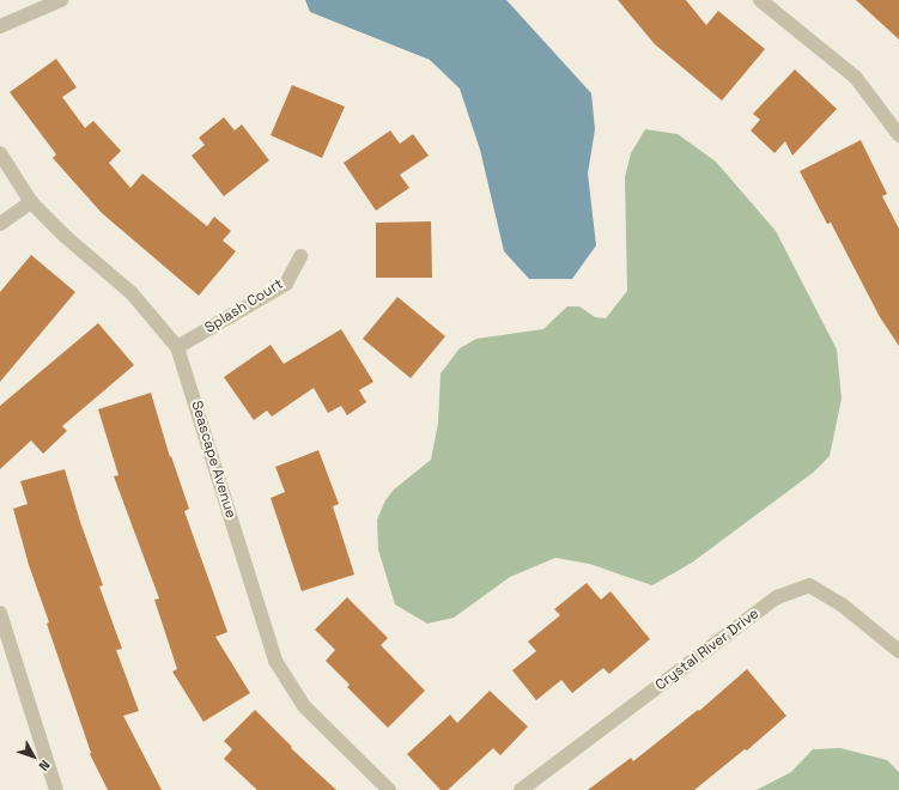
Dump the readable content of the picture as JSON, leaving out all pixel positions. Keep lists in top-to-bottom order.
{
  "streets": {
    "street": ["Splash Court", "Seascape Avenue", "Crystal River Drive"]
  },
  "crossings": [
    ["Splash Court", "Seascape Avenue"]
  ],
  "north": "bottom right"
}
